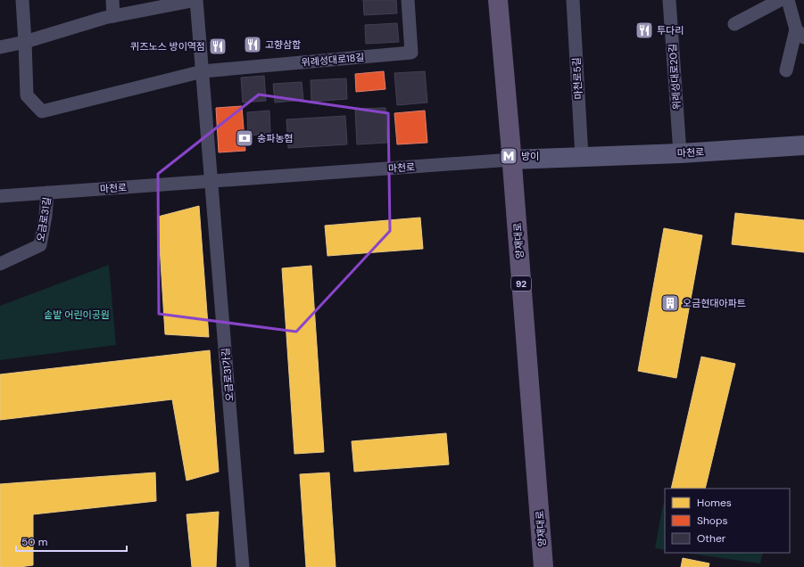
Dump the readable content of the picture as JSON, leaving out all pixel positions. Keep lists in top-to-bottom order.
{
  "streets": {
    "main road": ["양재대로", "92"],
    "street": [
      "위례성대로18길",
      "위례성대로20길",
      "마천로5길",
      "마천로",
      "오금로31길",
      "오금로31가길"
    ]
  },
  "crossings": [
    ["위례성대로20길", "마천로"],
    ["마천로5길", "마천로"],
    ["마천로", "오금로31길"],
    ["마천로", "양재대로"],
    ["마천로", "오금로31가길"]
  ],
  "parks": ["솥밭 어린이공원"],
  "places": {
    "restaurant": ["투다리", "고향삼합", "퀴즈노스 방이역점"],
    "bank": ["송파농협"],
    "metro station": ["방이"],
    "building": ["오금현대아파트"]
  },
  "legend": ["Homes", "Shops", "Other"],
  "scale_bar": "50 m"
}
